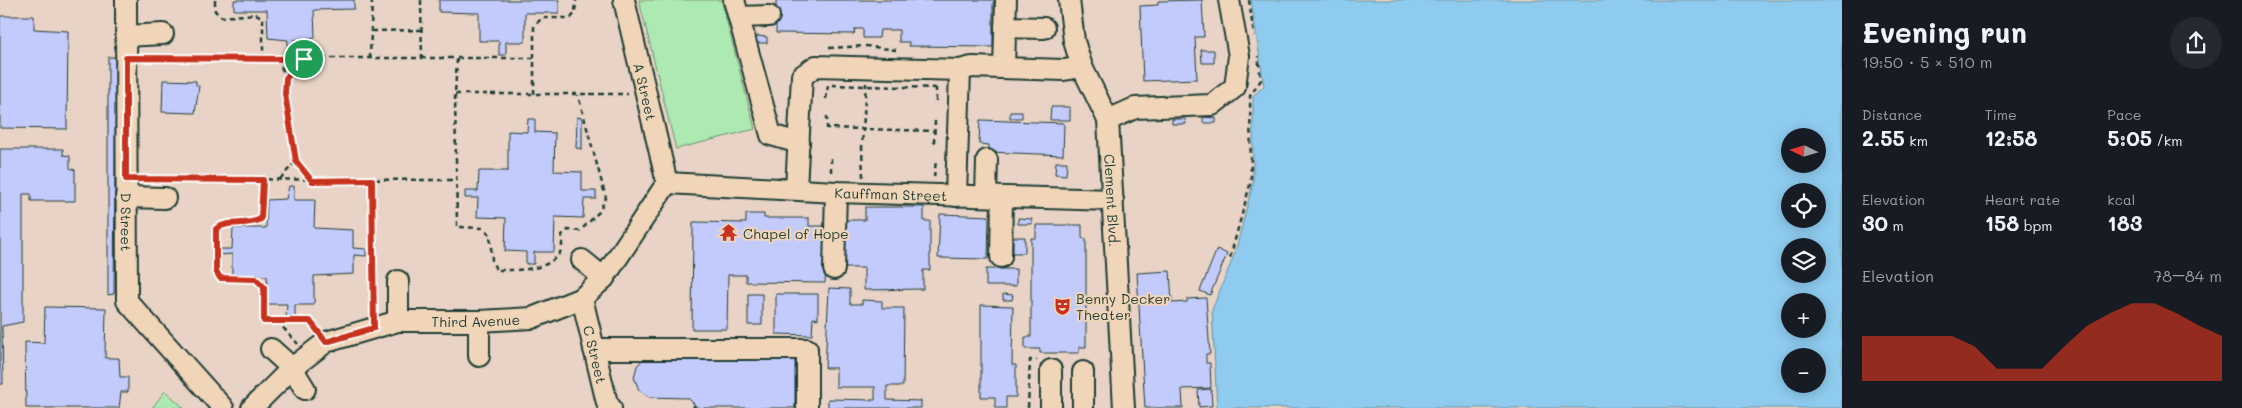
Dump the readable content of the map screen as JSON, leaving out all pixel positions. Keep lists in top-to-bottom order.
{
  "streets": {
    "street": [
      "A Street",
      "Kauffman Street",
      "Clement Blvd.",
      "D Street",
      "Third Avenue",
      "C Street"
    ]
  },
  "crossings": [
    ["A Street", "Kauffman Street"],
    ["A Street", "Third Avenue"],
    ["Kauffman Street", "Clement Blvd."],
    ["Kauffman Street", "Third Avenue"],
    ["Third Avenue", "C Street"]
  ],
  "places": {
    "temple": ["Chapel of Hope"],
    "theatre": ["Benny Decker Theater"]
  },
  "north": "left",
  "page": {
    "heading": ["Evening run", "19:50 · 5 × 510 m"],
    "stats": [
      ["Distance", "2.55 km"],
      ["Time", "12:58"],
      ["Pace", "5:05 /km"],
      ["Elevation", "30 m"],
      ["Heart rate", "158 bpm"],
      ["kcal", "183"]
    ],
    "map_buttons": ["+", "−"],
    "chart": ["Elevation", "78–84 m"]
  }
}
